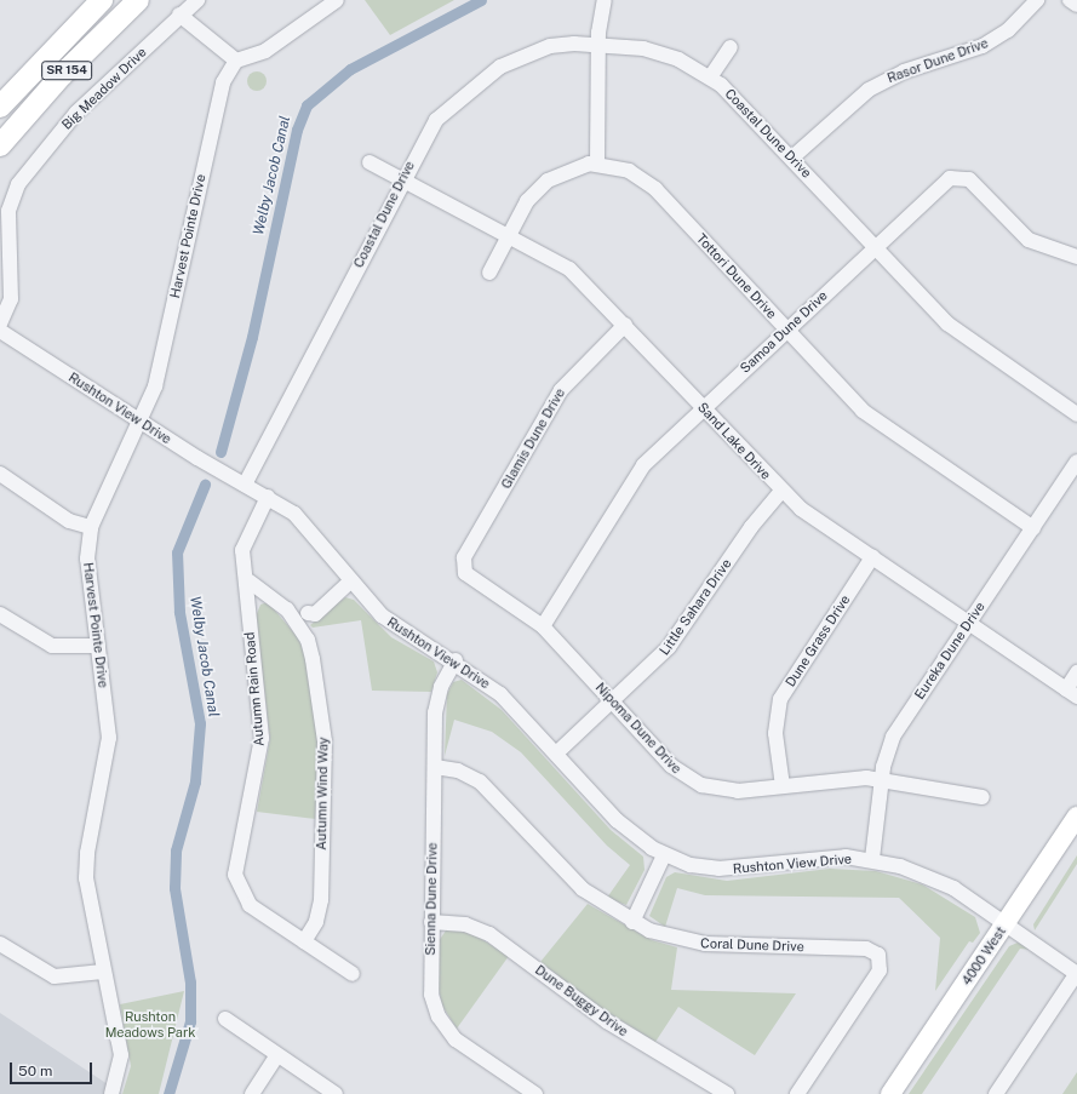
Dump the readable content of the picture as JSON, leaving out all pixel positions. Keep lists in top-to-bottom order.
{
  "streets": {
    "highway": ["SR 154"],
    "main road": ["4000 West"],
    "street": [
      "Rasor Dune Drive",
      "Big Meadow Drive",
      "Coastal Dune Drive",
      "Harvest Pointe Drive",
      "Tottori Dune Drive",
      "Samoa Dune Drive",
      "Rushton View Drive",
      "Glamis Dune Drive",
      "Sand Lake Drive",
      "Little Sahara Drive",
      "Dune Grass Drive",
      "Eureka Dune Drive",
      "Autumn Rain Road",
      "Nipoma Dune Drive",
      "Autumn Wind Way",
      "Sienna Dune Drive",
      "Coral Dune Drive",
      "Dune Buggy Drive"
    ]
  },
  "crossings": [
    ["Rasor Dune Drive", "Coastal Dune Drive"],
    ["Coastal Dune Drive", "Samoa Dune Drive"],
    ["Coastal Dune Drive", "Rushton View Drive"],
    ["Coastal Dune Drive", "Sand Lake Drive"],
    ["Harvest Pointe Drive", "Rushton View Drive"],
    ["Tottori Dune Drive", "Samoa Dune Drive"],
    ["Tottori Dune Drive", "Sand Lake Drive"],
    ["Tottori Dune Drive", "Eureka Dune Drive"],
    ["Samoa Dune Drive", "Sand Lake Drive"],
    ["Samoa Dune Drive", "Nipoma Dune Drive"],
    ["Rushton View Drive", "Little Sahara Drive"],
    ["Rushton View Drive", "Eureka Dune Drive"],
    ["Rushton View Drive", "Autumn Rain Road"],
    ["Rushton View Drive", "Sienna Dune Drive"],
    ["Rushton View Drive", "4000 West"],
    ["Glamis Dune Drive", "Sand Lake Drive"],
    ["Glamis Dune Drive", "Nipoma Dune Drive"],
    ["Sand Lake Drive", "Little Sahara Drive"],
    ["Sand Lake Drive", "Dune Grass Drive"],
    ["Sand Lake Drive", "Eureka Dune Drive"],
    ["Little Sahara Drive", "Nipoma Dune Drive"],
    ["Dune Grass Drive", "Nipoma Dune Drive"],
    ["Eureka Dune Drive", "Nipoma Dune Drive"],
    ["Autumn Rain Road", "Autumn Wind Way"],
    ["Sienna Dune Drive", "Coral Dune Drive"],
    ["Sienna Dune Drive", "Dune Buggy Drive"]
  ],
  "water": ["Welby Jacob Canal"],
  "parks": ["Rushton Meadows Park"],
  "scale_bar": "50 m"
}
